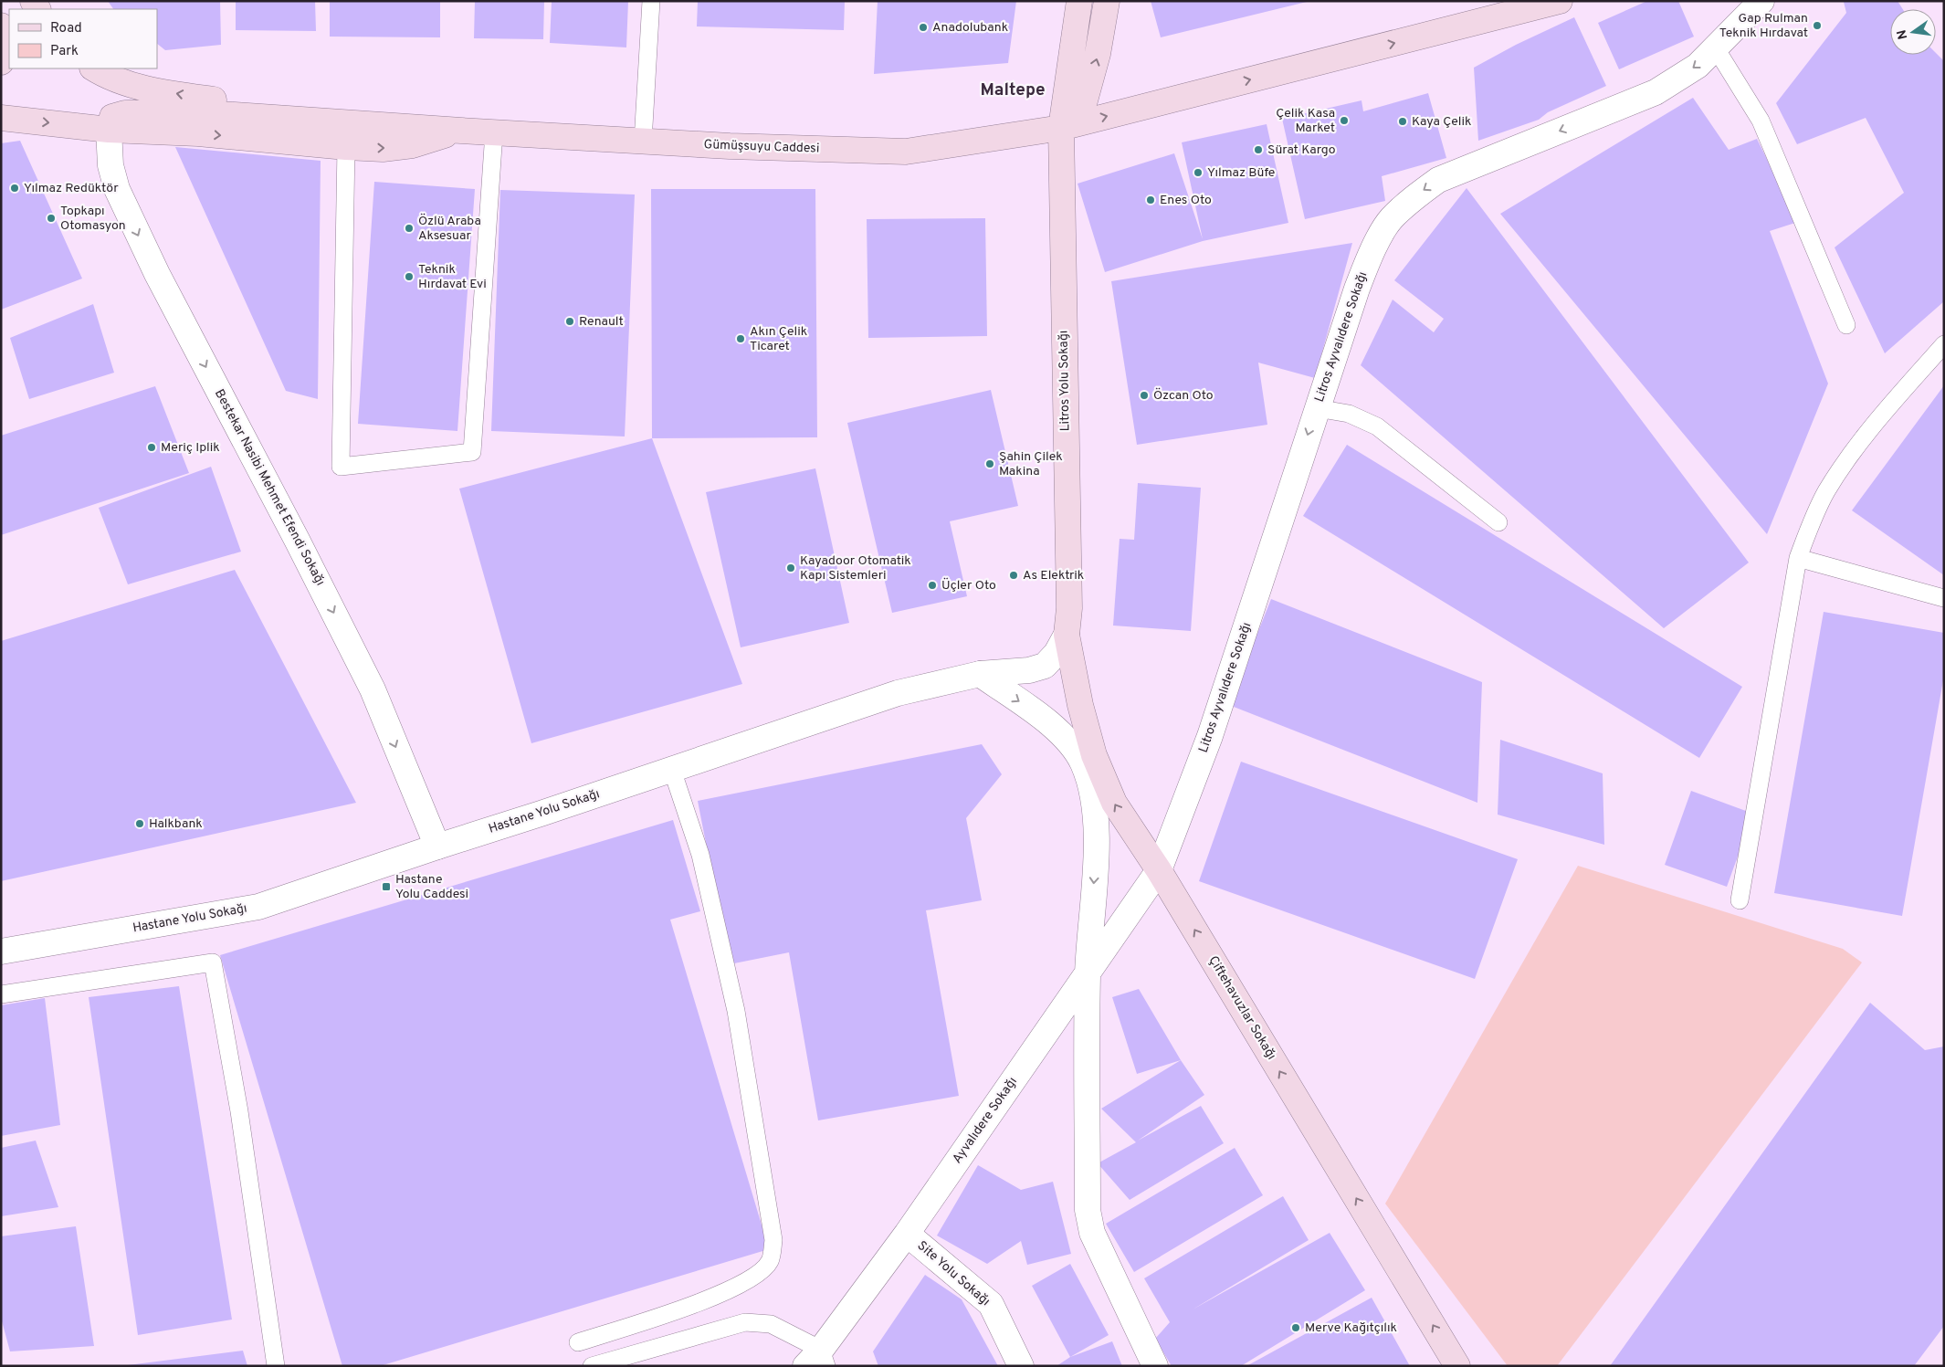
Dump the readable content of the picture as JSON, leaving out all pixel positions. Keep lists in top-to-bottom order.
{
  "streets": {
    "main road": ["Gümüşsuyu Caddesi", "Litros Yolu Sokağı", "Çiftehavuzlar Sokağı"],
    "street": [
      "Litros Ayvalıdere Sokağı",
      "Bestekar Nasibi Mehmet Efendi Sokağı",
      "Hastane Yolu Sokağı",
      "Ayvalıdere Sokağı",
      "Site Yolu Sokağı"
    ]
  },
  "crossings": [
    ["Gümüşsuyu Caddesi", "Litros Yolu Sokağı"],
    ["Litros Ayvalıdere Sokağı", "Çiftehavuzlar Sokağı"],
    ["Litros Ayvalıdere Sokağı", "Ayvalıdere Sokağı"],
    ["Litros Yolu Sokağı", "Hastane Yolu Sokağı"],
    ["Litros Yolu Sokağı", "Çiftehavuzlar Sokağı"],
    ["Bestekar Nasibi Mehmet Efendi Sokağı", "Hastane Yolu Sokağı"],
    ["Hastane Yolu Sokağı", "Çiftehavuzlar Sokağı"],
    ["Çiftehavuzlar Sokağı", "Ayvalıdere Sokağı"],
    ["Ayvalıdere Sokağı", "Site Yolu Sokağı"]
  ],
  "one_way": [
    "Gümüşsuyu Caddesi",
    "Litros Ayvalıdere Sokağı",
    "Bestekar Nasibi Mehmet Efendi Sokağı",
    "Çiftehavuzlar Sokağı"
  ],
  "districts": ["Maltepe"],
  "places": {
    "other": [
      "Gap Rulman Teknik Hırdavat",
      "Anadolubank",
      "Çelik Kasa Market",
      "Kaya Çelik",
      "Sürat Kargo",
      "Yılmaz Büfe",
      "Yılmaz Redüktör",
      "Enes Oto",
      "Topkapı Otomasyon",
      "Özlü Araba Aksesuar",
      "Teknik Hırdavat Evi",
      "Renault",
      "Akın Çelik Ticaret",
      "Özcan Oto",
      "Meriç Iplik",
      "Şahin Çilek Makina",
      "Kayadoor Otomatik Kapı Sistemleri",
      "As Elektrik",
      "Üçler Oto",
      "Halkbank",
      "Merve Kağıtçılık"
    ],
    "transit": ["Hastane Yolu Caddesi"]
  },
  "legend": ["Road", "Park"],
  "north": "left"
}
